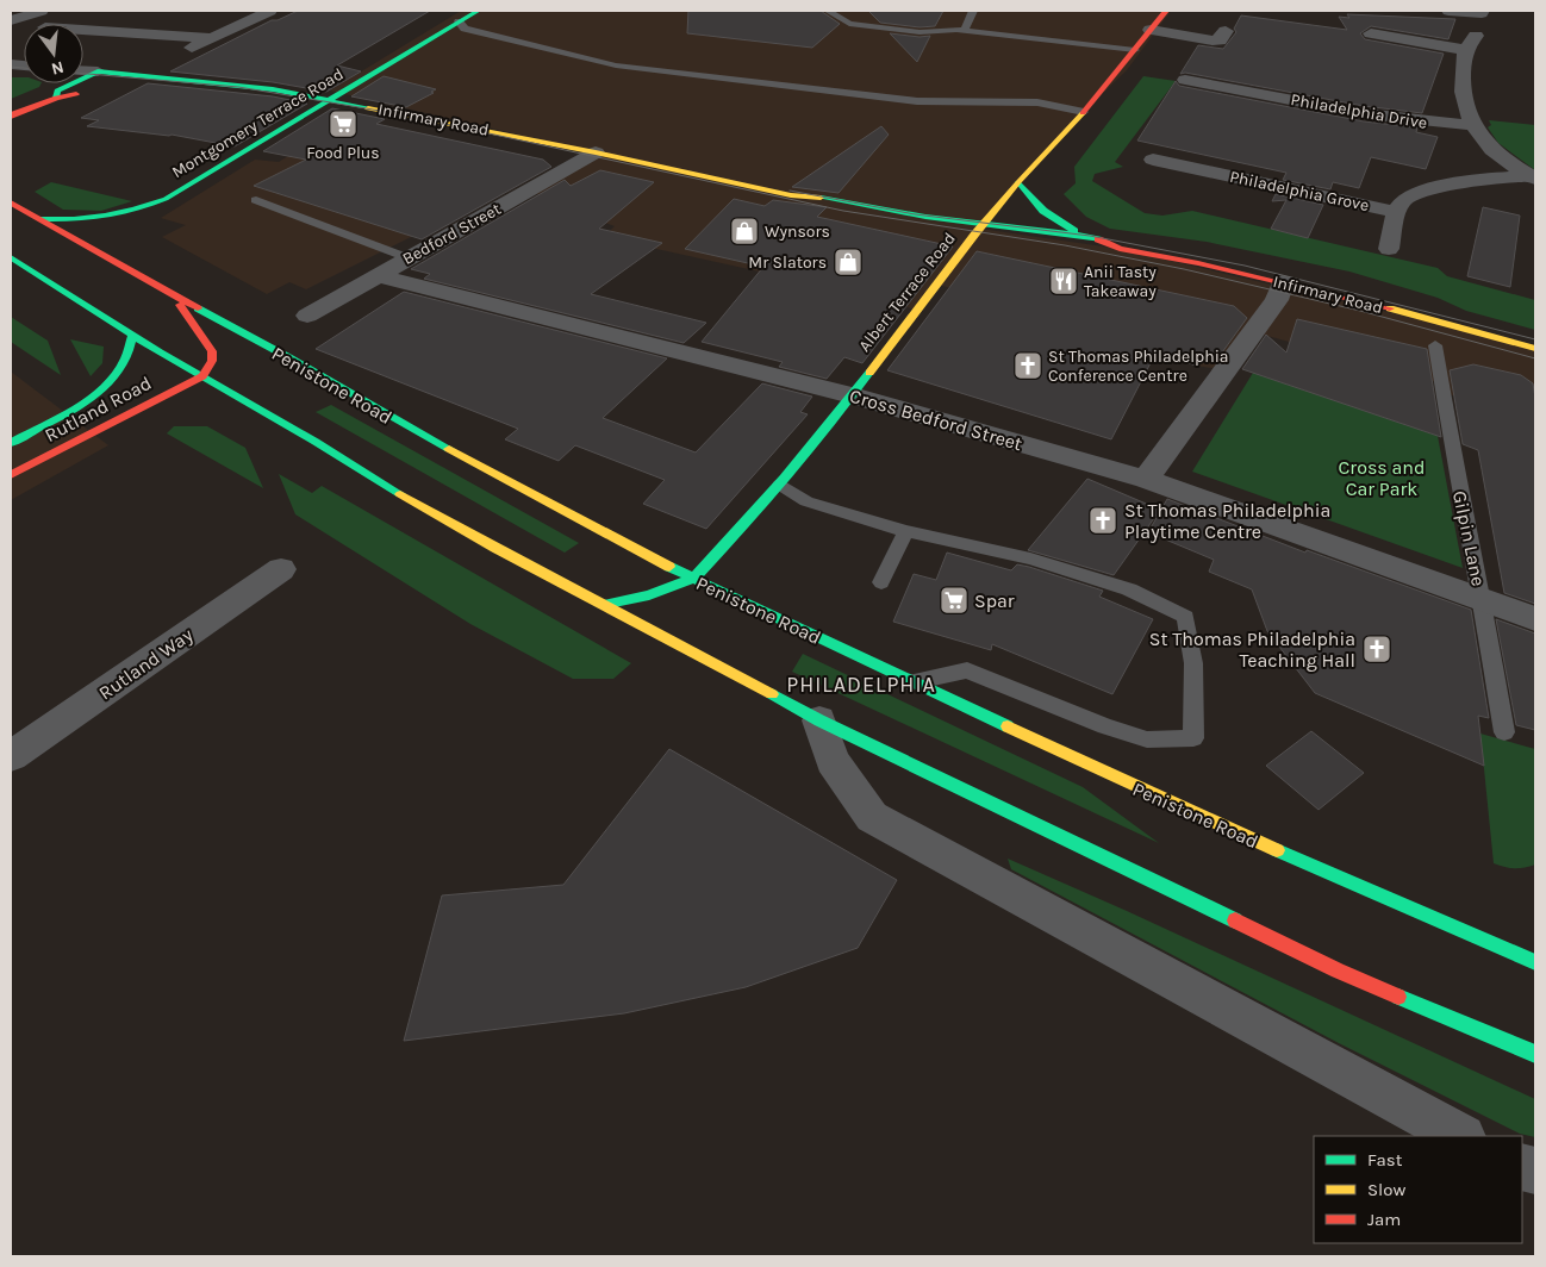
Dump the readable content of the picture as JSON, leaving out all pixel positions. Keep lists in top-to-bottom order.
{
  "streets": {
    "main road": [
      "Infirmary Road",
      "Montgomery Terrace Road",
      "Albert Terrace Road",
      "Penistone Road",
      "Rutland Road"
    ],
    "street": [
      "Philadelphia Drive",
      "Philadelphia Grove",
      "Bedford Street",
      "Cross Bedford Street",
      "Rutland Way"
    ],
    "lane": ["Gilpin Lane"]
  },
  "crossings": [
    ["Infirmary Road", "Montgomery Terrace Road"],
    ["Infirmary Road", "Bedford Street"],
    ["Infirmary Road", "Albert Terrace Road"],
    ["Montgomery Terrace Road", "Penistone Road"],
    ["Bedford Street", "Cross Bedford Street"],
    ["Albert Terrace Road", "Penistone Road"],
    ["Albert Terrace Road", "Cross Bedford Street"],
    ["Cross Bedford Street", "Gilpin Lane"]
  ],
  "districts": ["PHILADELPHIA"],
  "parks": ["Cross and Car Park"],
  "places": {
    "supermarket": ["Food Plus", "Spar"],
    "shop": ["Wynsors", "Mr Slators"],
    "restaurant": ["Anii Tasty Takeaway"],
    "church": ["St Thomas Philadelphia Conference Centre", "St Thomas Philadelphia Playtime Centre", "St Thomas Philadelphia Teaching Hall"]
  },
  "legend": ["Fast", "Slow", "Jam"],
  "north": "bottom"
}
